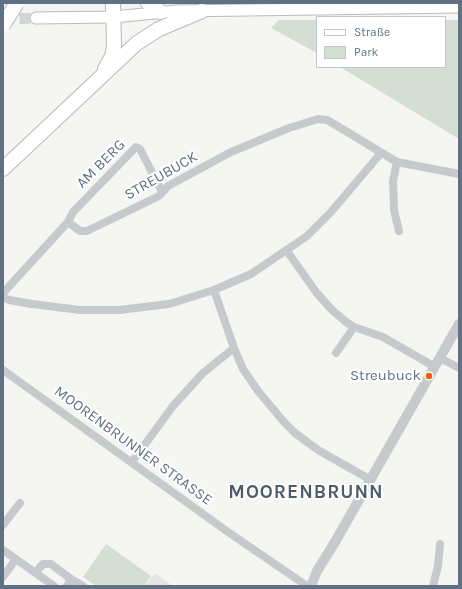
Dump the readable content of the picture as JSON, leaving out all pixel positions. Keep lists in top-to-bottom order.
{
  "streets": {
    "street": ["AM BERG", "STREUBUCK", "MOORENBRUNNER STRASSE"]
  },
  "crossings": [
    ["AM BERG", "STREUBUCK"]
  ],
  "districts": ["MOORENBRUNN"],
  "places": ["Streubuck"],
  "legend": ["Straße", "Park"]
}
